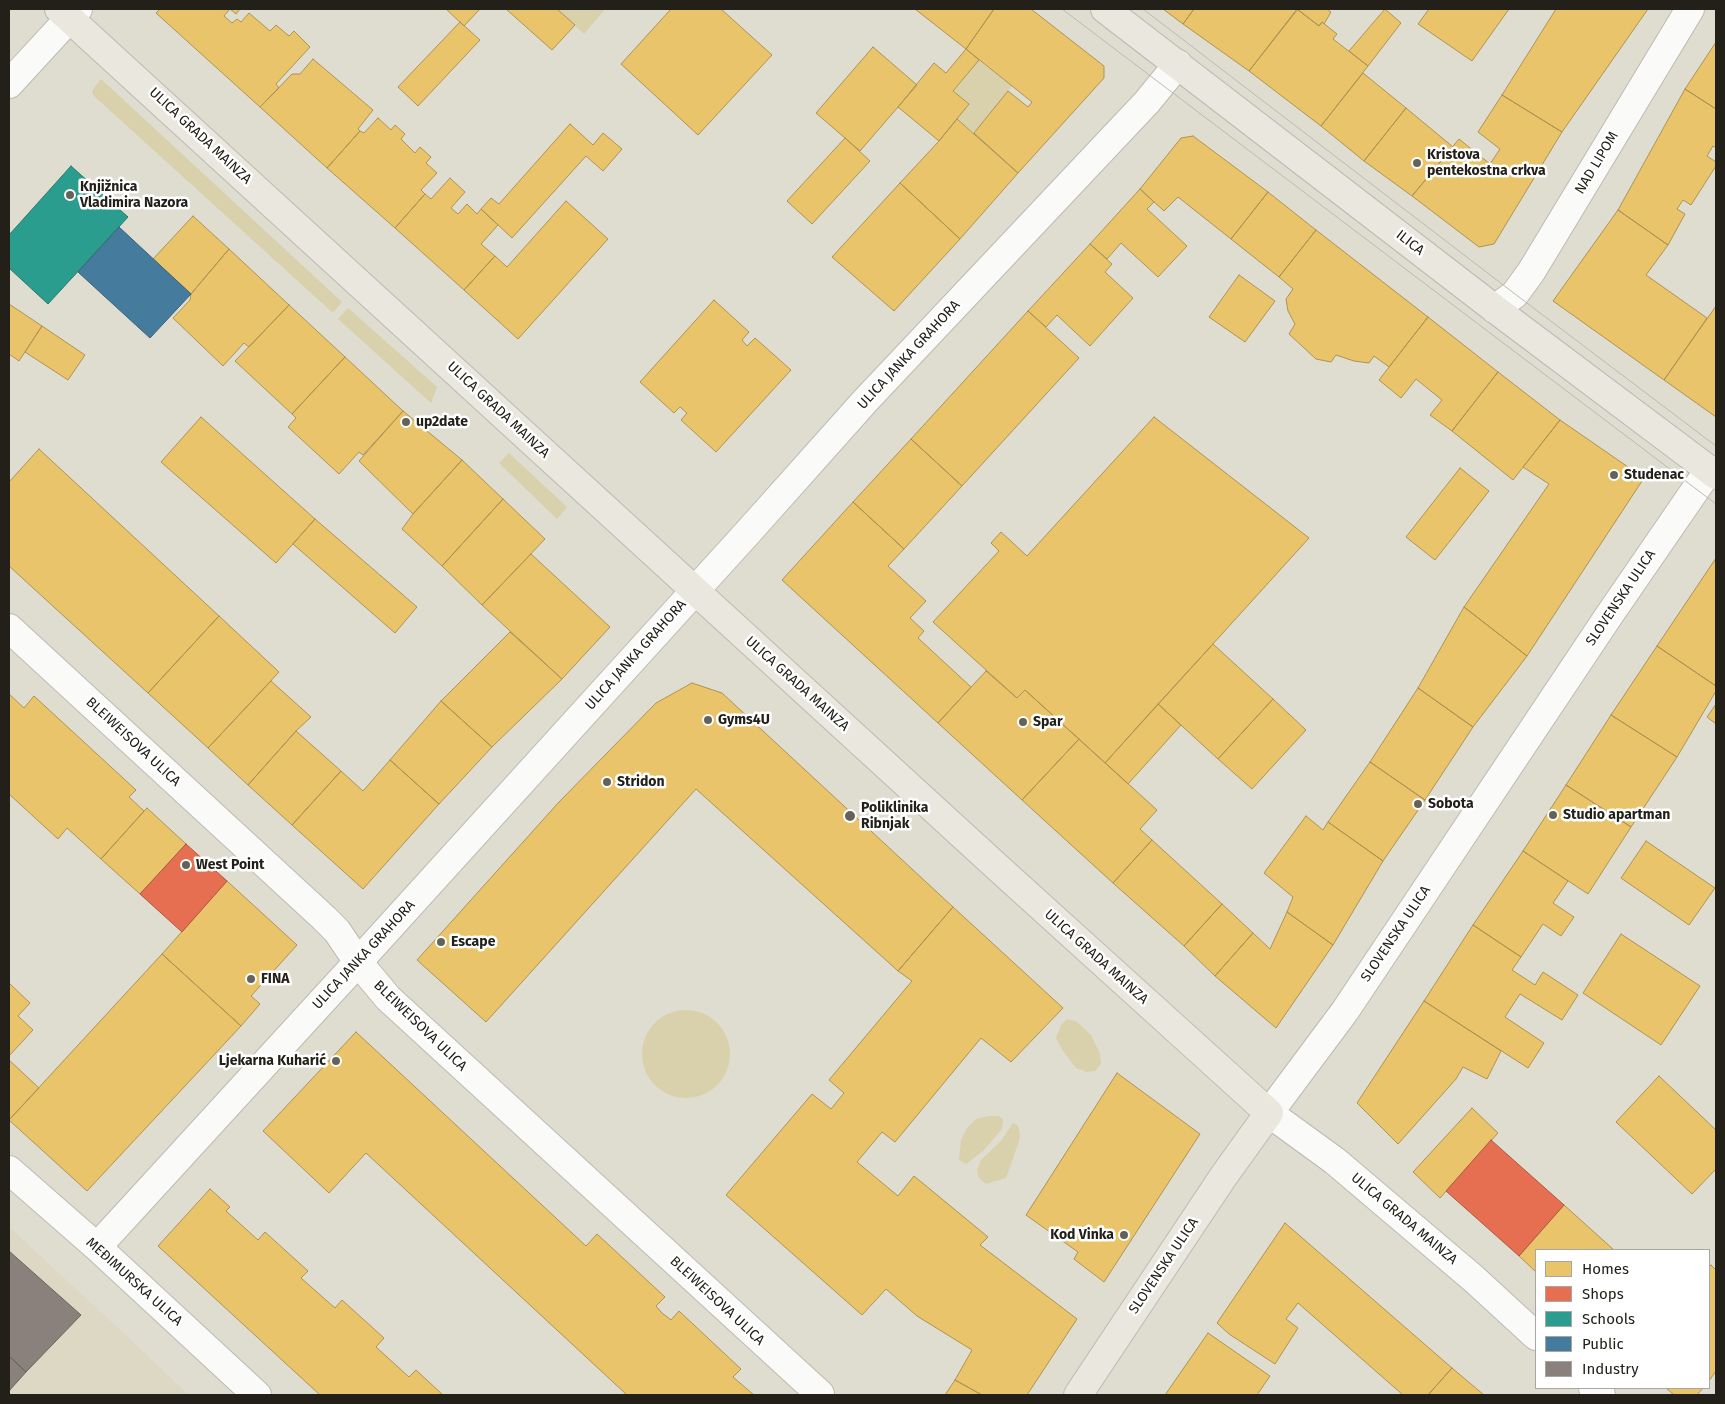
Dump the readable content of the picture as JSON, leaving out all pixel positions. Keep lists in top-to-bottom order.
{
  "streets": {
    "main road": ["ULICA GRADA MAINZA", "ILICA", "SLOVENSKA ULICA"],
    "street": [
      "NAD LIPOM",
      "ULICA JANKA GRAHORA",
      "BLEIWEISOVA ULICA",
      "MEĐIMURSKA ULICA"
    ]
  },
  "crossings": [
    ["ULICA GRADA MAINZA", "ULICA JANKA GRAHORA"],
    ["ULICA GRADA MAINZA", "SLOVENSKA ULICA"],
    ["NAD LIPOM", "ILICA"],
    ["ILICA", "ULICA JANKA GRAHORA"],
    ["ILICA", "SLOVENSKA ULICA"],
    ["ULICA JANKA GRAHORA", "BLEIWEISOVA ULICA"],
    ["ULICA JANKA GRAHORA", "MEĐIMURSKA ULICA"]
  ],
  "places": [
    "Kristova pentekostna crkva",
    "Knjižnica Vladimira Nazora",
    "up2date",
    "Studenac",
    "Gyms4U",
    "Spar",
    "Stridon",
    "Sobota",
    "Studio apartman",
    "Poliklinika Ribnjak",
    "West Point",
    "Escape",
    "FINA",
    "Ljekarna Kuharić",
    "Kod Vinka"
  ],
  "legend": [
    "Homes",
    "Shops",
    "Schools",
    "Public",
    "Industry"
  ]
}
